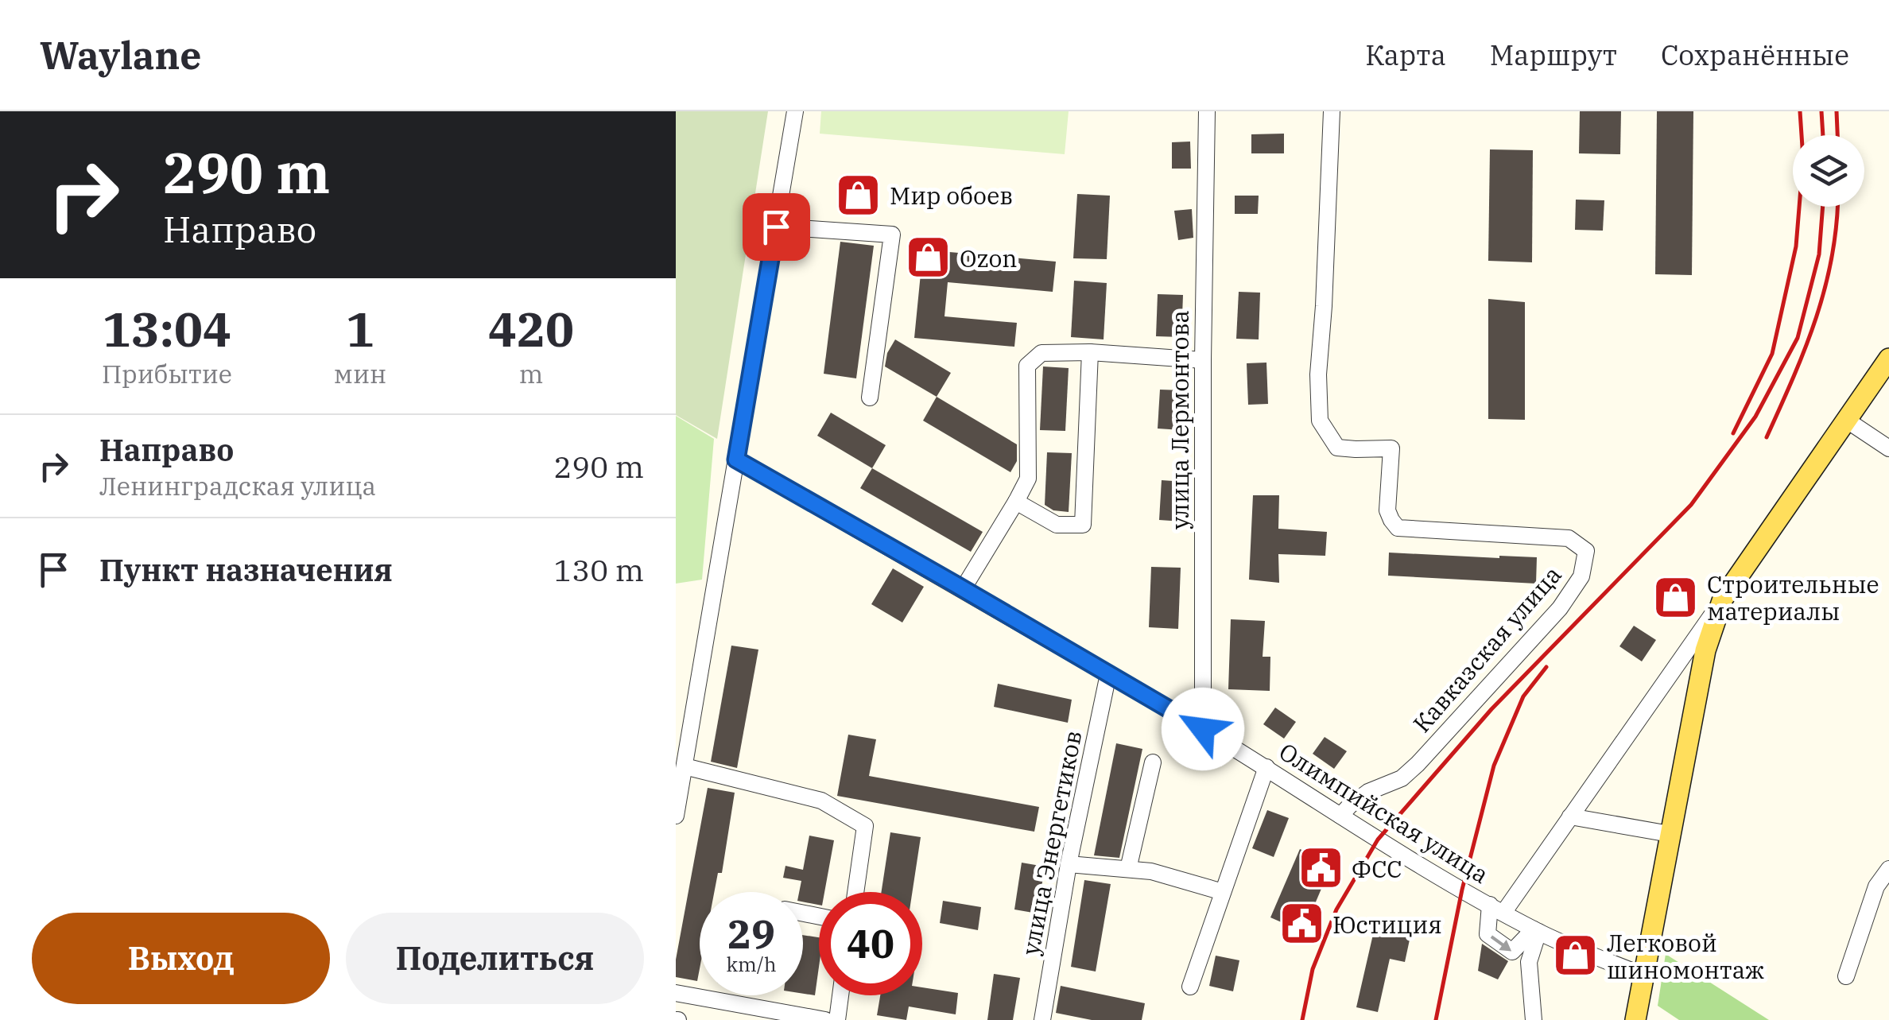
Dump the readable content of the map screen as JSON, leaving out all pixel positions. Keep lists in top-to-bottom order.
{
  "streets": {
    "street": [
      "улица Лермонтова",
      "Кавказская улица",
      "Олимпийская улица",
      "улица Энергетиков"
    ]
  },
  "crossings": [
    ["улица Лермонтова", "Олимпийская улица"],
    ["Кавказская улица", "Олимпийская улица"],
    ["Олимпийская улица", "улица Энергетиков"]
  ],
  "places": {
    "shop": [
      "Мир обоев",
      "Ozon",
      "Строительные материалы",
      "Легковой шиномонтаж"
    ],
    "public building": ["ФСС", "Юстиция"]
  },
  "page": {
    "header": "Waylane",
    "nav": ["Карта", "Маршрут", "Сохранённые"],
    "turn": ["290 m", "Направо"],
    "eta": [
      "13:04",
      "Прибытие",
      "1",
      "мин",
      "420",
      "m"
    ],
    "list": [
      {
        "name": "Направо",
        "note": "Ленинградская улица",
        "value": "290 m"
      },
      {
        "name": "Пункт назначения",
        "value": "130 m"
      }
    ],
    "speed": "29 km/h",
    "limit": "40",
    "buttons": ["Выход", "Поделиться"]
  }
}
